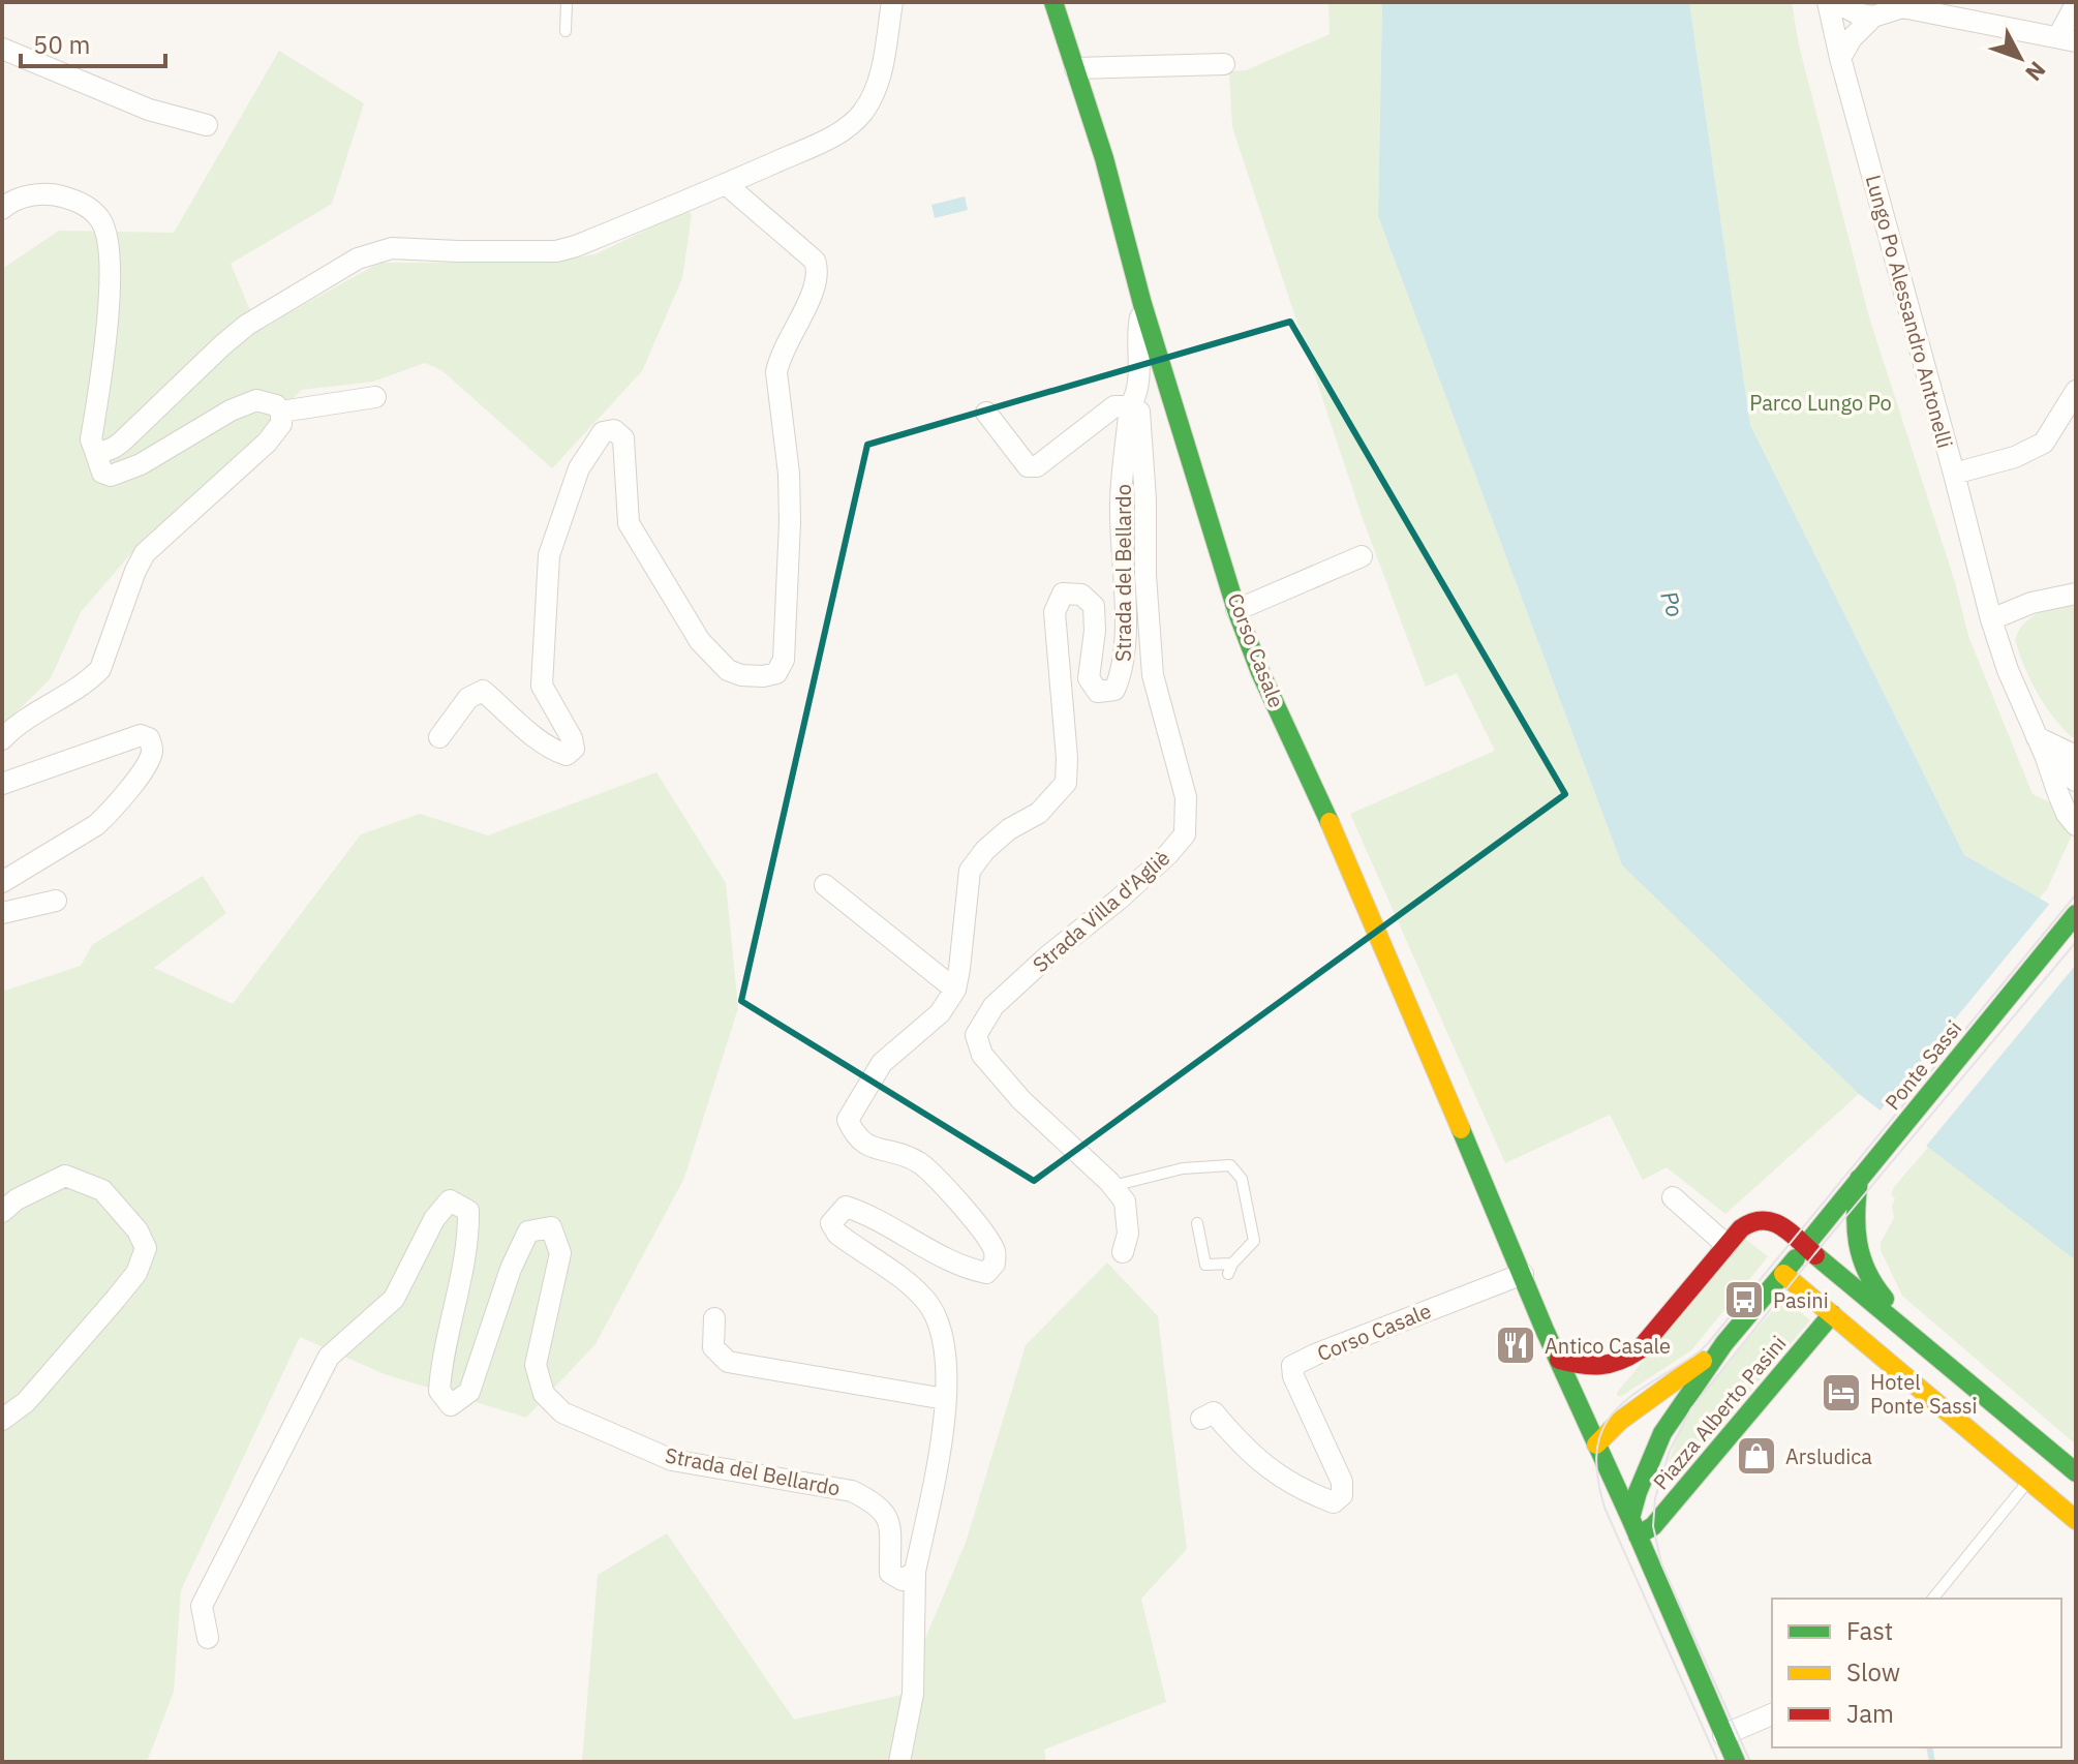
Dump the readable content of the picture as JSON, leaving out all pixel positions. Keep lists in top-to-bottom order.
{
  "streets": {
    "main road": ["Corso Casale", "Ponte Sassi", "Piazza Alberto Pasini"],
    "street": ["Lungo Po Alessandro Antonelli", "Strada del Bellardo", "Strada Villa d'Agliè"]
  },
  "crossings": [
    ["Strada del Bellardo", "Corso Casale"],
    ["Strada del Bellardo", "Strada Villa d'Agliè"],
    ["Corso Casale", "Piazza Alberto Pasini"],
    ["Ponte Sassi", "Piazza Alberto Pasini"]
  ],
  "water": ["Po"],
  "parks": ["Parco Lungo Po"],
  "places": {
    "bus stop": ["Pasini"],
    "restaurant": ["Antico Casale"],
    "hotel": ["Hotel Ponte Sassi"],
    "shop": ["Arsludica"]
  },
  "legend": ["Fast", "Slow", "Jam"],
  "scale_bar": "50 m",
  "north": "bottom right"
}
